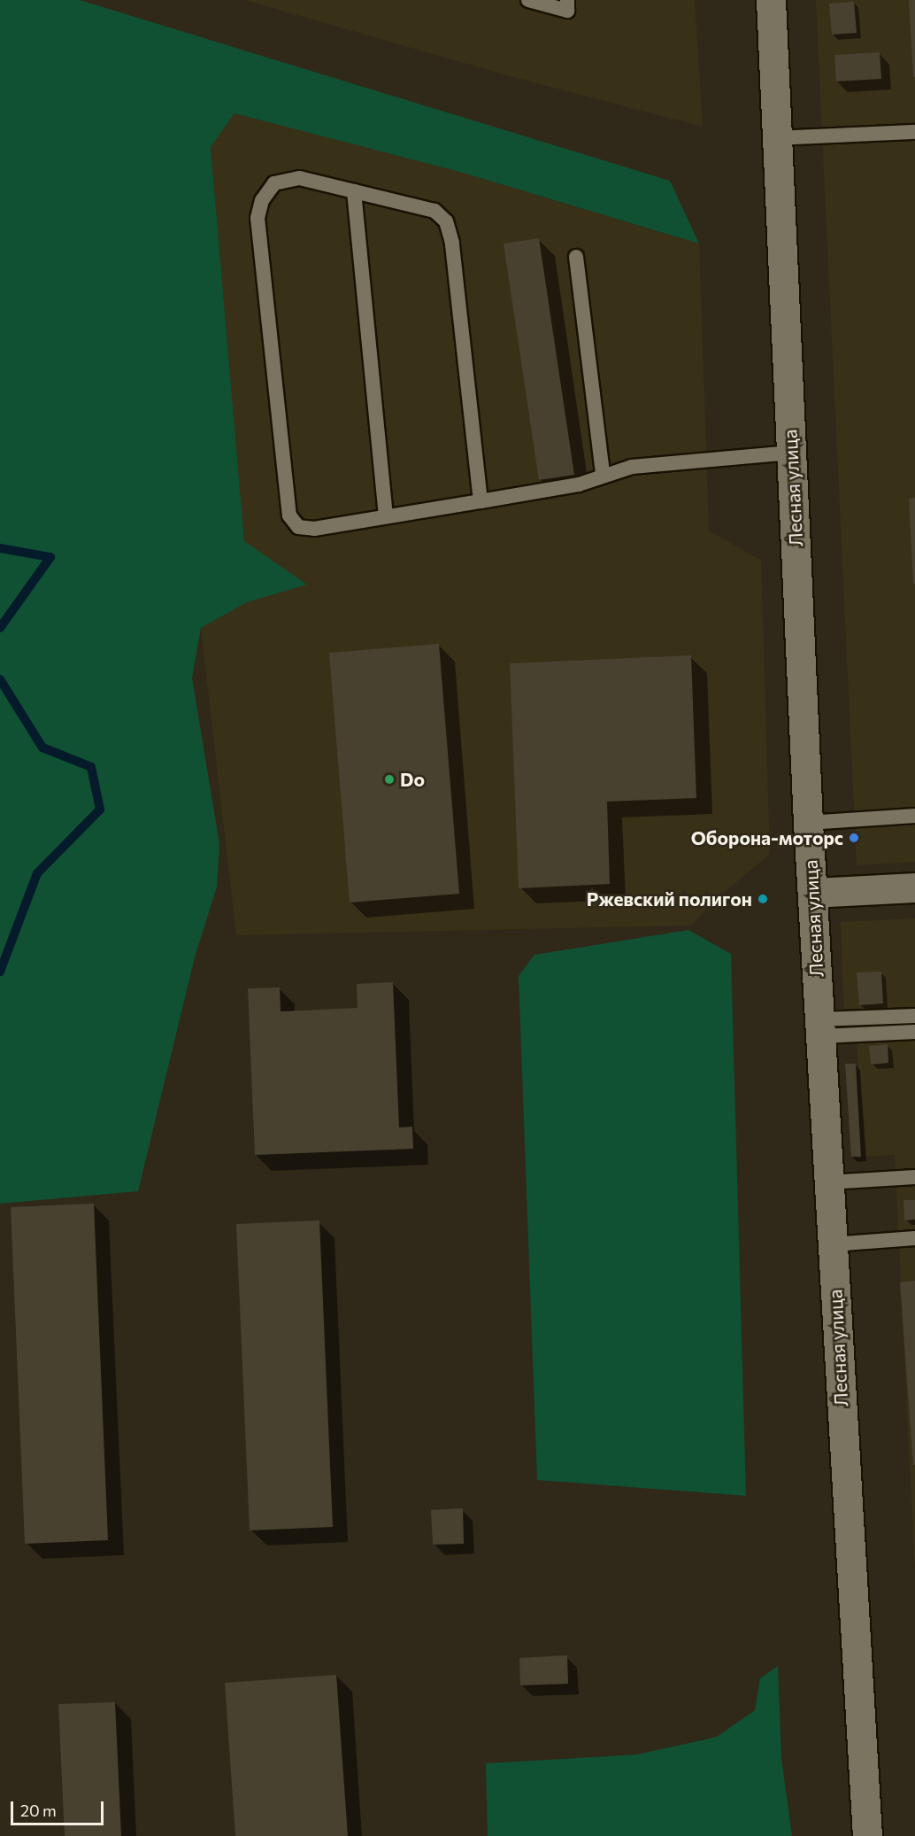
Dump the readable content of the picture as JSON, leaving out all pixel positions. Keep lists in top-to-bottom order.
{
  "streets": {
    "street": ["Лесная улица"]
  },
  "places": ["Do", "Оборона-моторс", "Ржевский полигон"],
  "scale_bar": "20 m"
}
